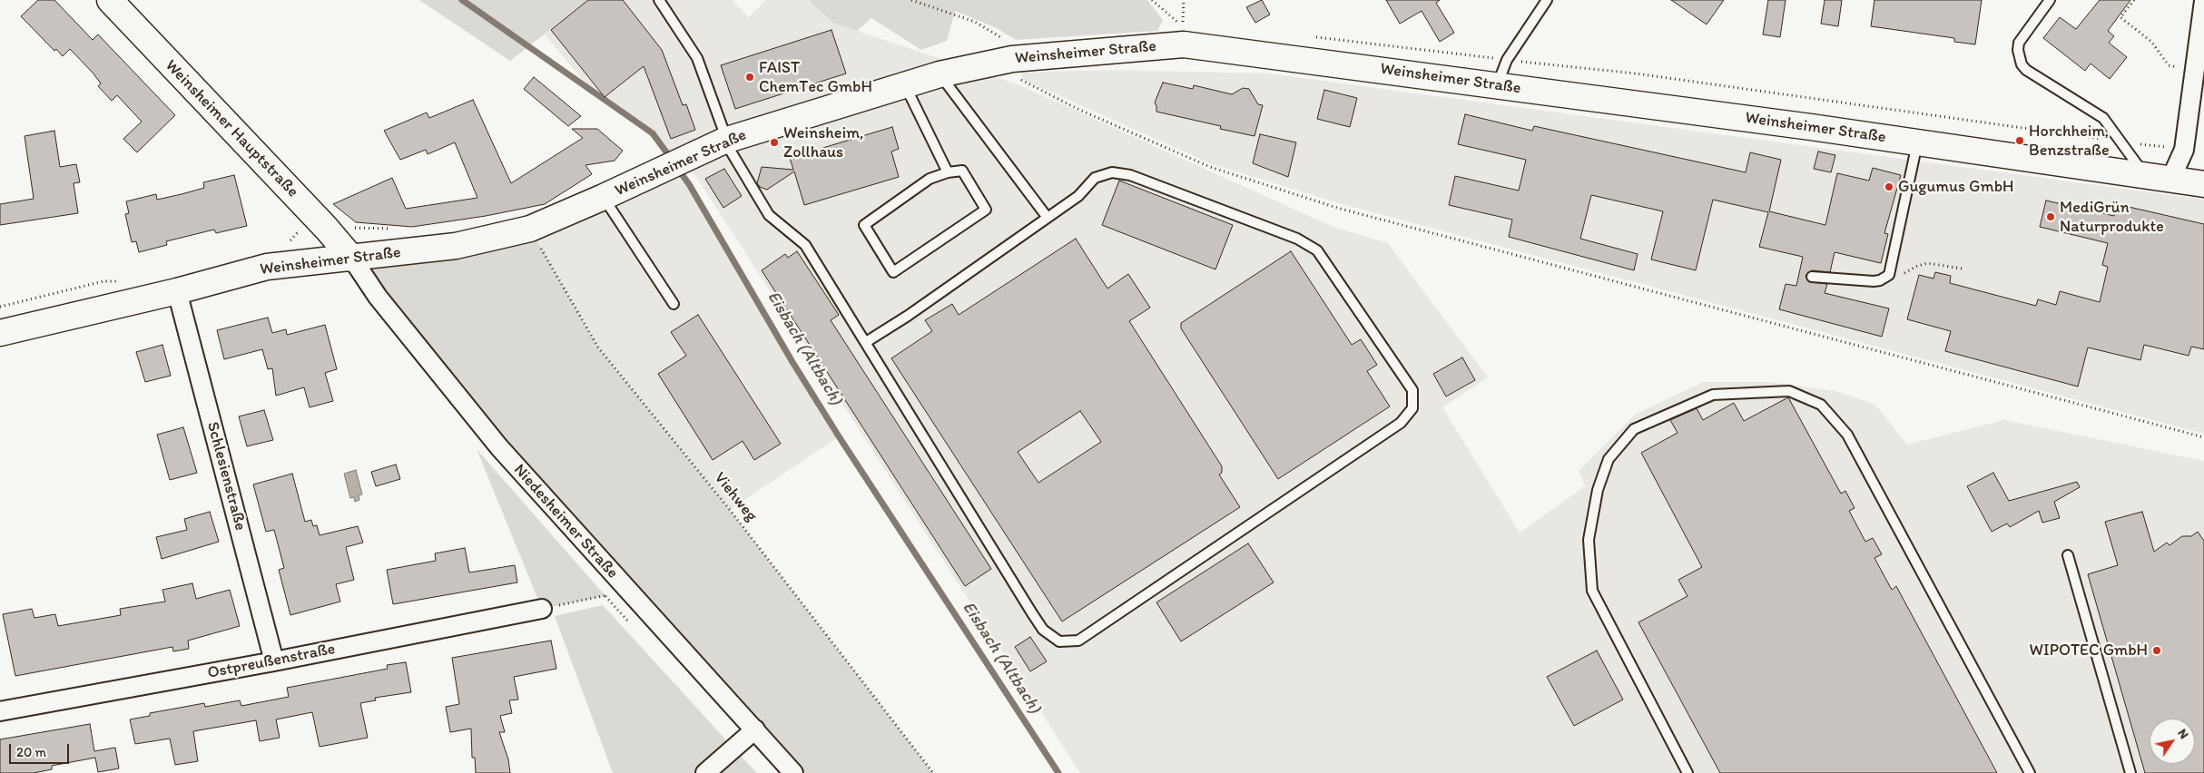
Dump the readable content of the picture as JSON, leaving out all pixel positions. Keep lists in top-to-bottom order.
{
  "streets": {
    "main road": ["Weinsheimer Straße", "Weinsheimer Hauptstraße"],
    "street": ["Schlesienstraße", "Niedesheimer Straße", "Ostpreußenstraße"],
    "path": ["Viehweg"]
  },
  "crossings": [
    ["Weinsheimer Straße", "Weinsheimer Hauptstraße"],
    ["Weinsheimer Straße", "Schlesienstraße"],
    ["Weinsheimer Straße", "Viehweg"],
    ["Weinsheimer Straße", "Niedesheimer Straße"],
    ["Weinsheimer Hauptstraße", "Niedesheimer Straße"],
    ["Schlesienstraße", "Ostpreußenstraße"]
  ],
  "water": ["Eisbach (Altbach)"],
  "places": [
    "FAIST ChemTec GmbH",
    "Horchheim, Benzstraße",
    "Weinsheim, Zollhaus",
    "Gugumus GmbH",
    "MediGrün Naturprodukte",
    "WIPOTEC GmbH"
  ],
  "scale_bar": "20 m",
  "north": "top right"
}
